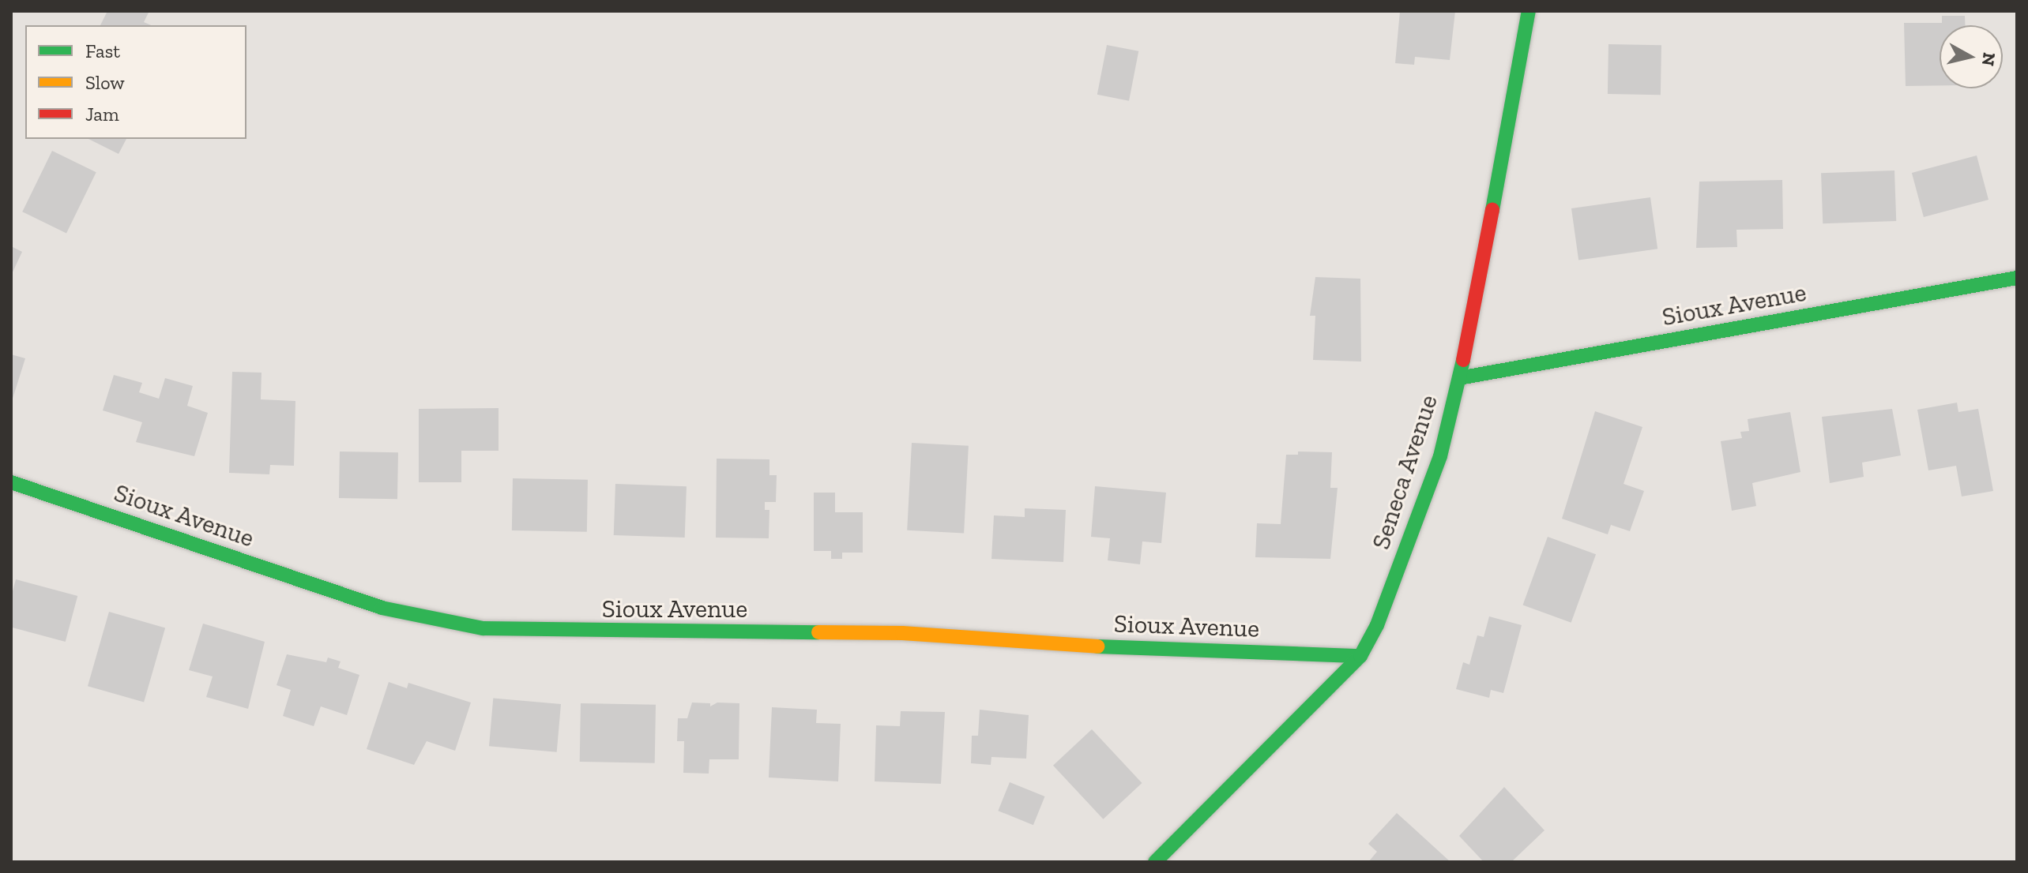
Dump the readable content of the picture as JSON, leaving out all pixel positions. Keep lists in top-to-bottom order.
{
  "streets": {
    "street": ["Sioux Avenue", "Seneca Avenue"]
  },
  "crossings": [
    ["Sioux Avenue", "Seneca Avenue"]
  ],
  "legend": ["Fast", "Slow", "Jam"],
  "north": "right"
}
